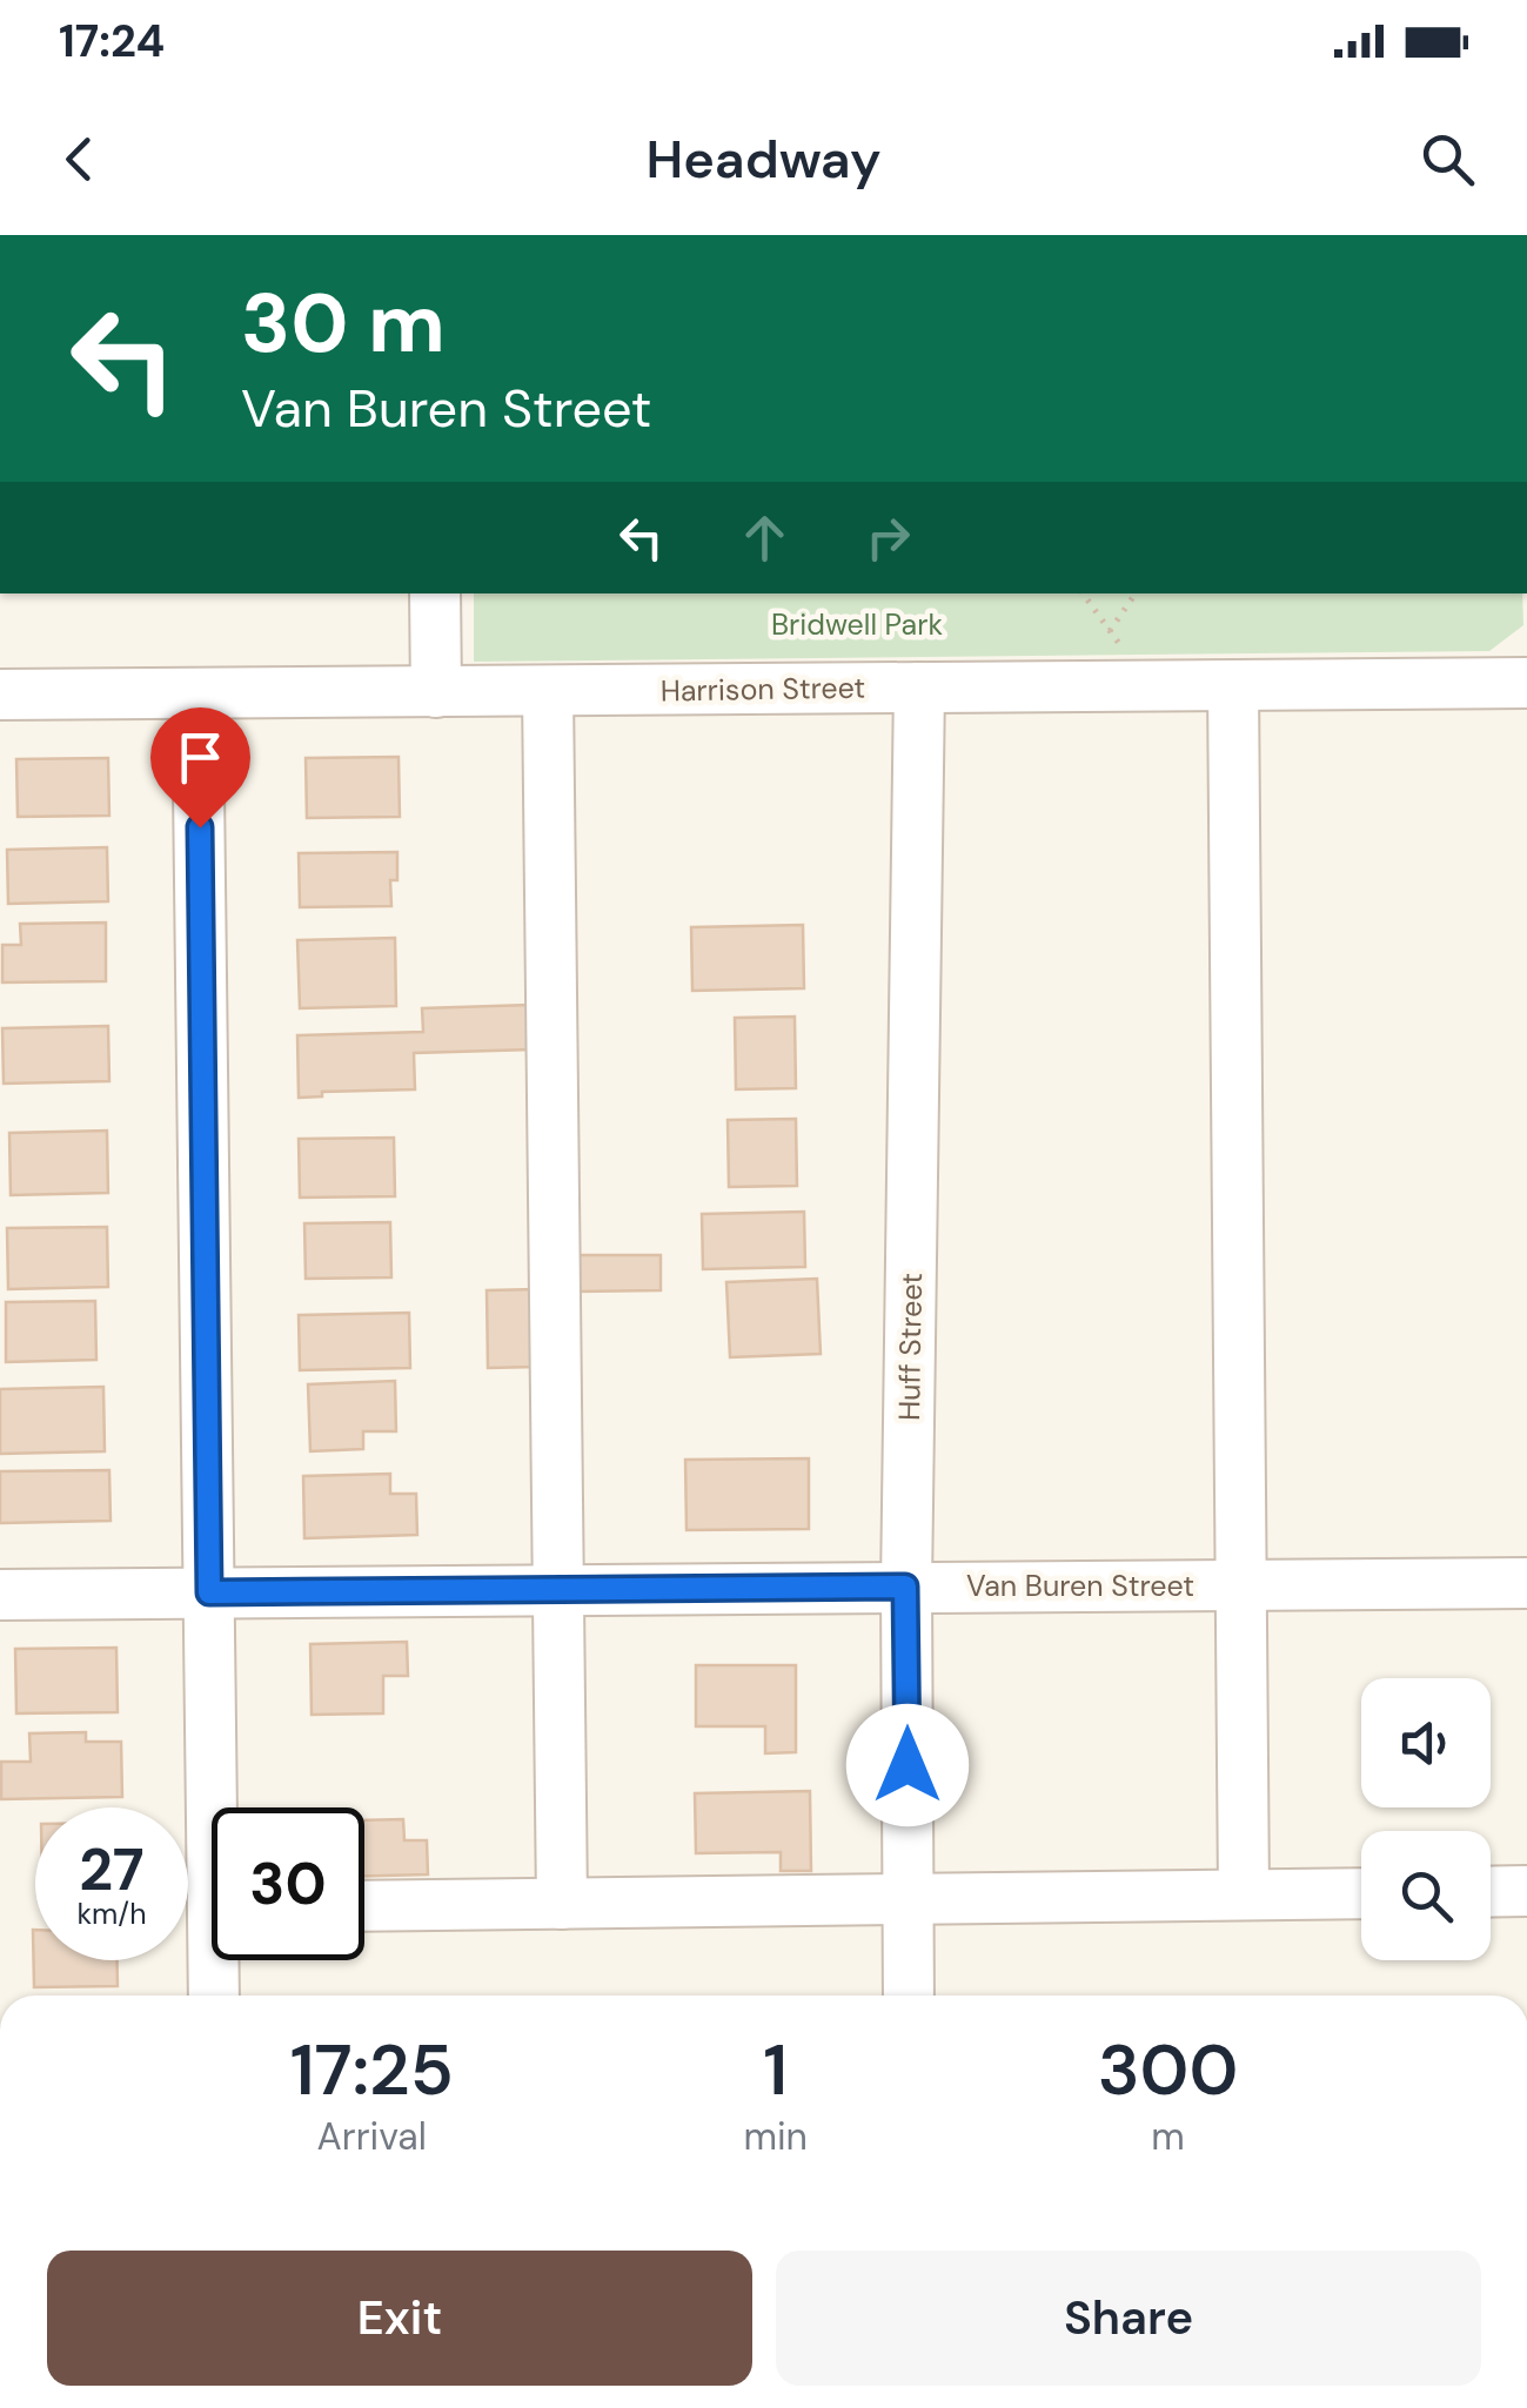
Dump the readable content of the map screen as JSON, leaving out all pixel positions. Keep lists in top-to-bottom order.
{
  "streets": {
    "street": ["Harrison Street", "Huff Street", "Van Buren Street"]
  },
  "crossings": [
    ["Harrison Street", "Huff Street"],
    ["Huff Street", "Van Buren Street"]
  ],
  "parks": ["Bridwell Park"],
  "page": {
    "status": "17:24",
    "header": "Headway",
    "turn": ["30 m", "Van Buren Street"],
    "speed": "27 km/h",
    "limit": "30",
    "eta": [
      "17:25",
      "Arrival",
      "1",
      "min",
      "300",
      "m"
    ],
    "buttons": ["Exit", "Share"]
  }
}
